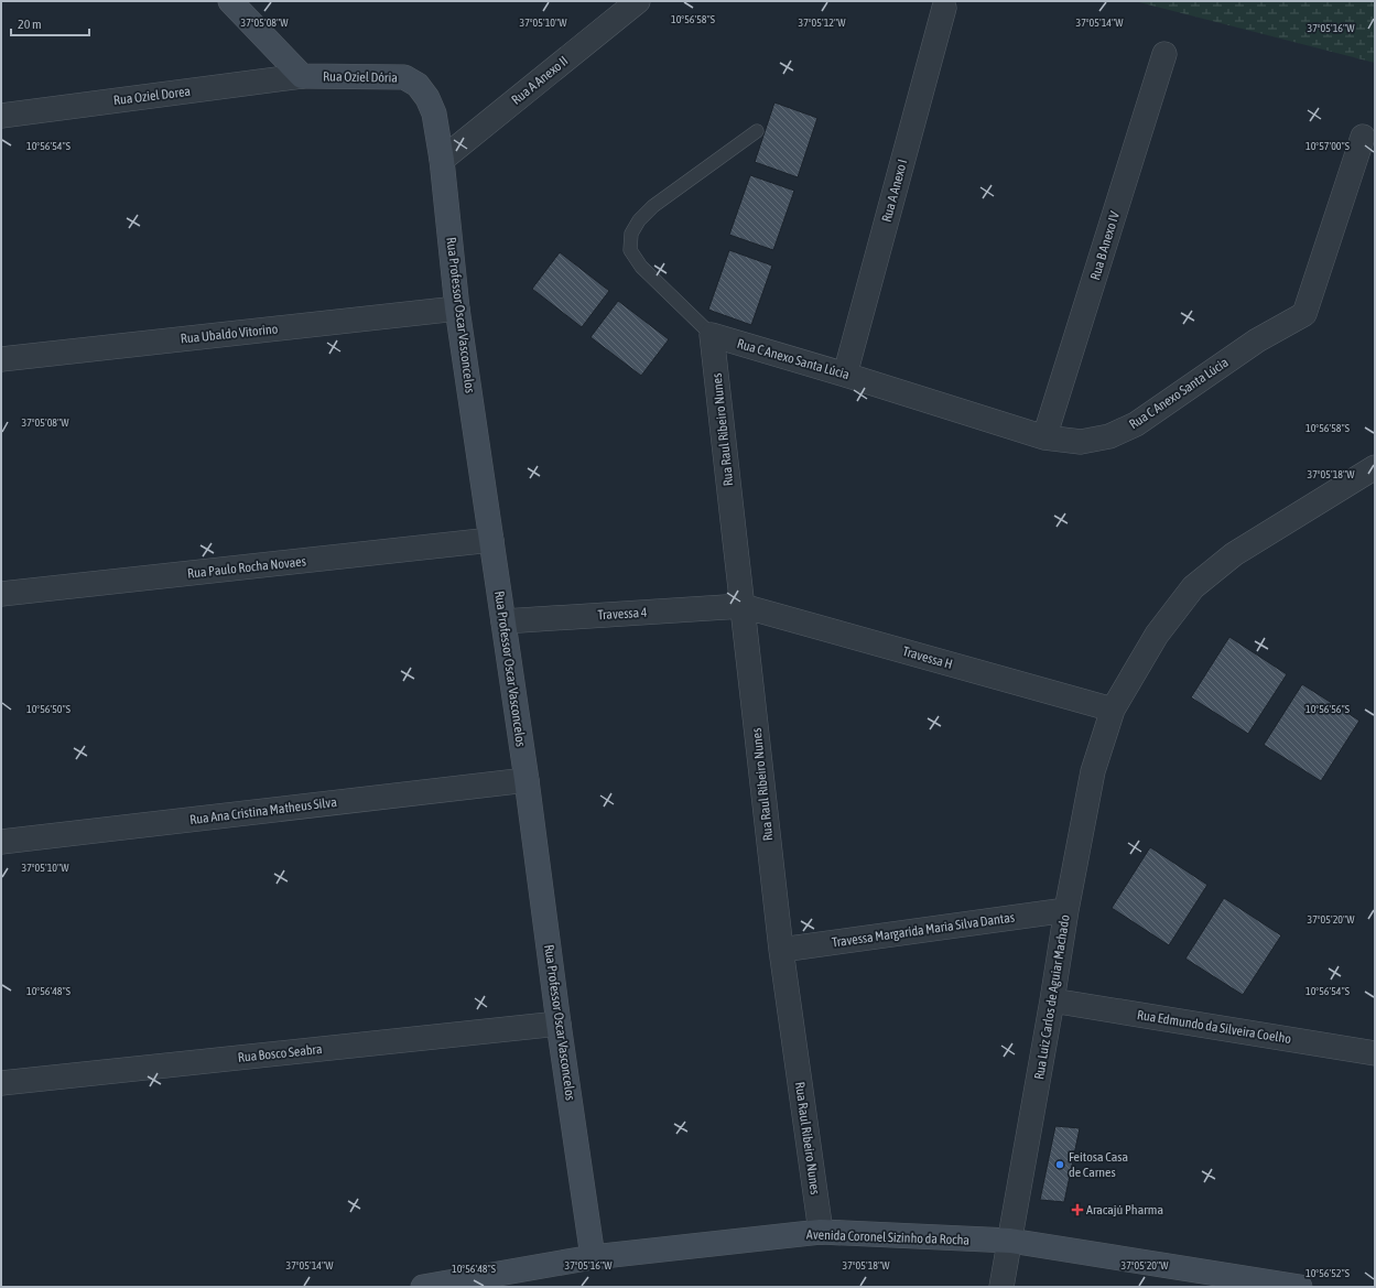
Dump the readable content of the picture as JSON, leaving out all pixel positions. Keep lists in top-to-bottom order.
{
  "streets": {
    "street": [
      "Rua Oziel Dória",
      "Rua A Anexo II",
      "Rua Oziel Dorea",
      "Rua A Anexo I",
      "Rua B Anexo IV",
      "Rua Professor Oscar Vasconcelos",
      "Rua Ubaldo Vitorino",
      "Rua C Anexo Santa Lúcia",
      "Rua Raul Ribeiro Nunes",
      "Rua Paulo Rocha Novaes",
      "Travessa 4",
      "Travessa H",
      "Rua Ana Cristina Matheus Silva",
      "Travessa Margarida Maria Silva Dantas",
      "Rua Luiz Carlos de Aguiar Machado",
      "Rua Edmundo da Silveira Coelho",
      "Rua Bosco Seabra",
      "Avenida Coronel Sizinho da Rocha"
    ]
  },
  "crossings": [
    ["Rua Oziel Dória", "Rua Oziel Dorea"],
    ["Rua Oziel Dória", "Rua Professor Oscar Vasconcelos"],
    ["Rua A Anexo II", "Rua Professor Oscar Vasconcelos"],
    ["Rua A Anexo I", "Rua C Anexo Santa Lúcia"],
    ["Rua B Anexo IV", "Rua C Anexo Santa Lúcia"],
    ["Rua Professor Oscar Vasconcelos", "Rua Ubaldo Vitorino"],
    ["Rua Professor Oscar Vasconcelos", "Rua Paulo Rocha Novaes"],
    ["Rua Professor Oscar Vasconcelos", "Travessa 4"],
    ["Rua Professor Oscar Vasconcelos", "Rua Ana Cristina Matheus Silva"],
    ["Rua Professor Oscar Vasconcelos", "Rua Bosco Seabra"],
    ["Rua Professor Oscar Vasconcelos", "Avenida Coronel Sizinho da Rocha"],
    ["Rua C Anexo Santa Lúcia", "Rua Raul Ribeiro Nunes"],
    ["Rua Raul Ribeiro Nunes", "Travessa 4"],
    ["Rua Raul Ribeiro Nunes", "Travessa H"],
    ["Rua Raul Ribeiro Nunes", "Travessa Margarida Maria Silva Dantas"],
    ["Rua Raul Ribeiro Nunes", "Avenida Coronel Sizinho da Rocha"],
    ["Travessa 4", "Travessa H"],
    ["Travessa H", "Rua Luiz Carlos de Aguiar Machado"],
    ["Travessa Margarida Maria Silva Dantas", "Rua Luiz Carlos de Aguiar Machado"],
    ["Rua Luiz Carlos de Aguiar Machado", "Rua Edmundo da Silveira Coelho"],
    ["Rua Luiz Carlos de Aguiar Machado", "Avenida Coronel Sizinho da Rocha"]
  ],
  "places": {
    "other": ["Feitosa Casa de Carnes"],
    "health": ["Aracajú Pharma"]
  },
  "scale_bar": "20 m",
  "coordinates": [
    "10°56'58\"S",
    "37°05'08\"W",
    "37°05'10\"W",
    "37°05'12\"W",
    "37°05'14\"W",
    "37°05'16\"W",
    "10°56'54\"S",
    "10°57'00\"S",
    "37°05'18\"W",
    "10°56'50\"S",
    "10°56'56\"S",
    "37°05'20\"W",
    "10°56'48\"S",
    "10°56'52\"S"
  ]
}
